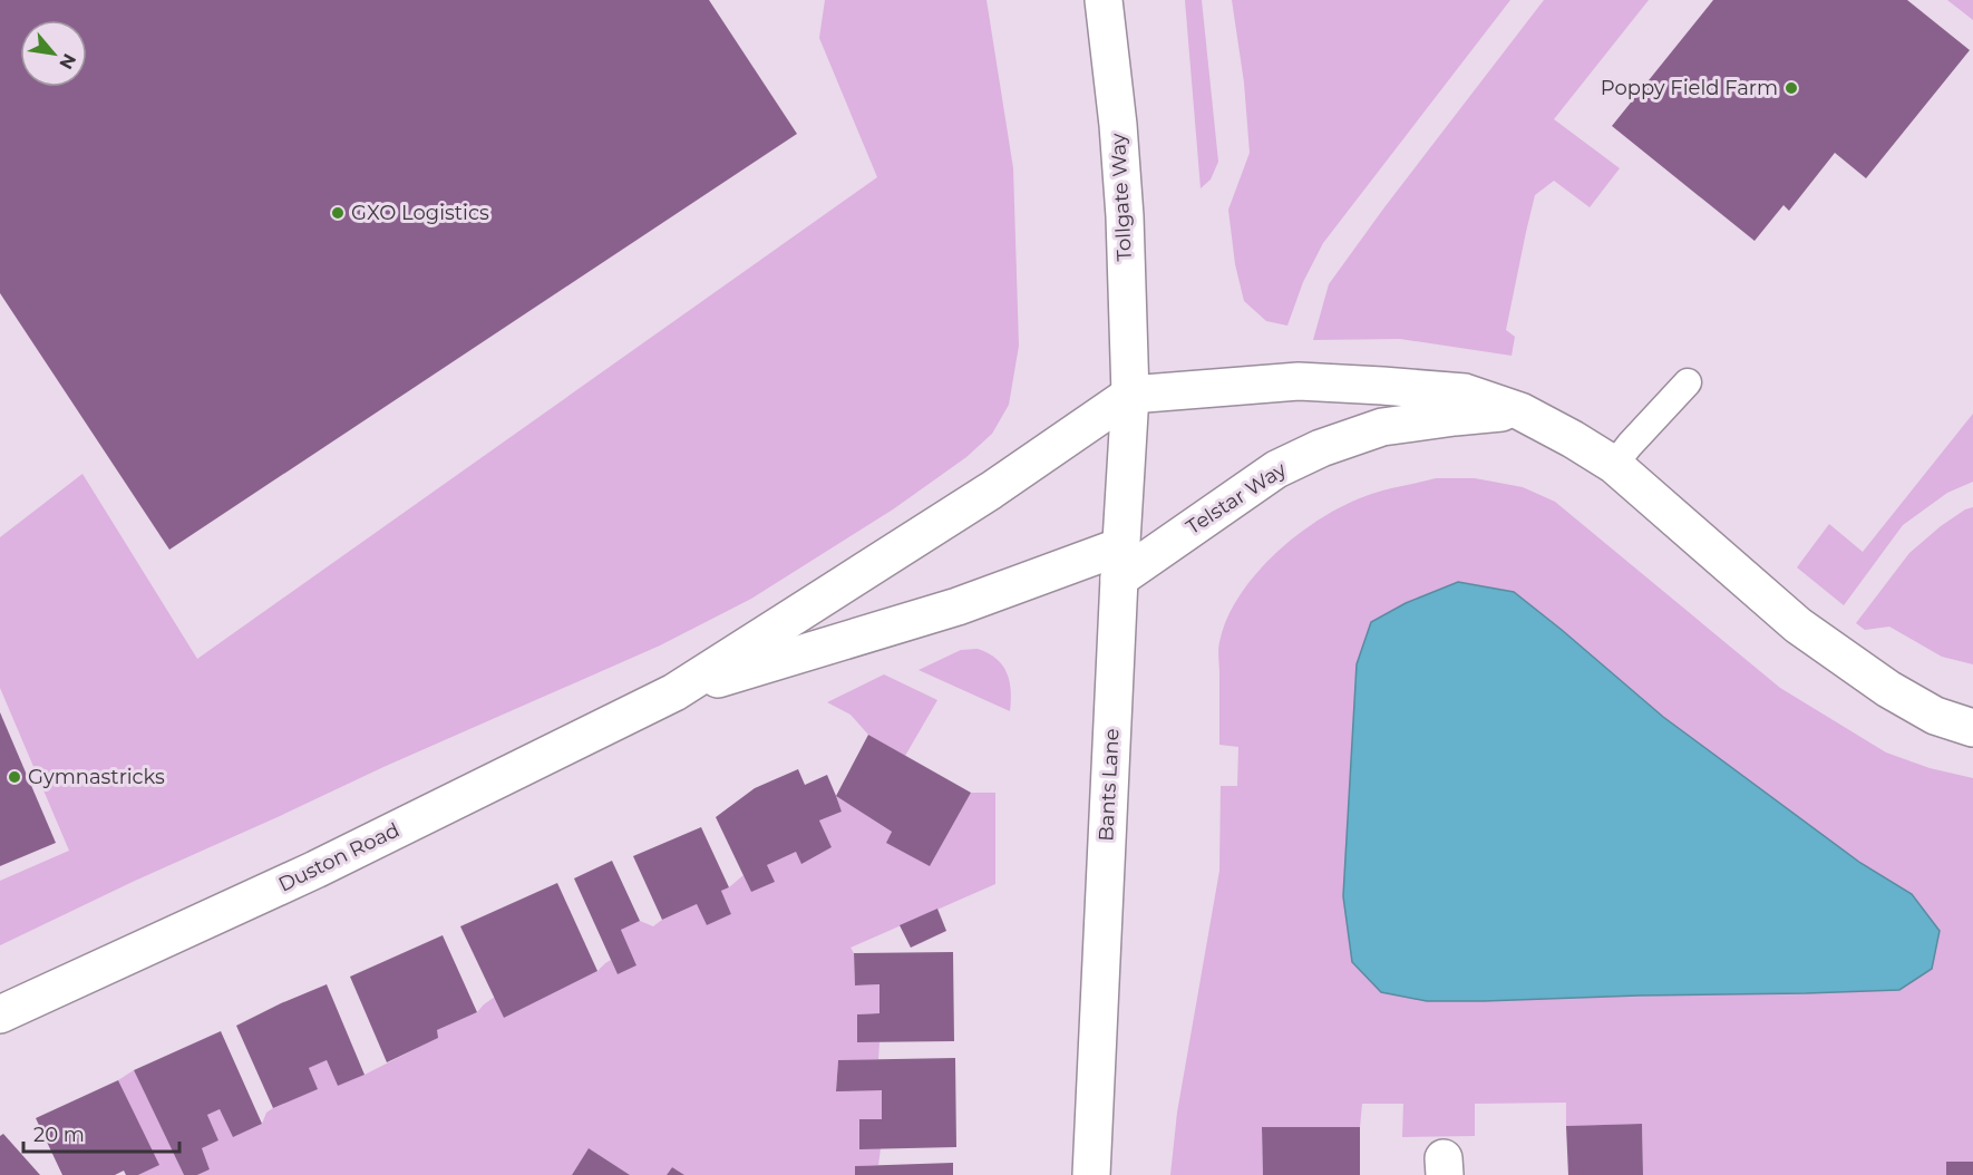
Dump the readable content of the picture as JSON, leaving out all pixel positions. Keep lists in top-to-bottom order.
{
  "streets": {
    "street": [
      "Tollgate Way",
      "Telstar Way",
      "Bants Lane",
      "Duston Road"
    ]
  },
  "crossings": [
    ["Tollgate Way", "Bants Lane"],
    ["Telstar Way", "Bants Lane"],
    ["Telstar Way", "Duston Road"]
  ],
  "places": ["Poppy Field Farm", "GXO Logistics", "Gymnastricks"],
  "scale_bar": "20 m",
  "north": "bottom right"
}
